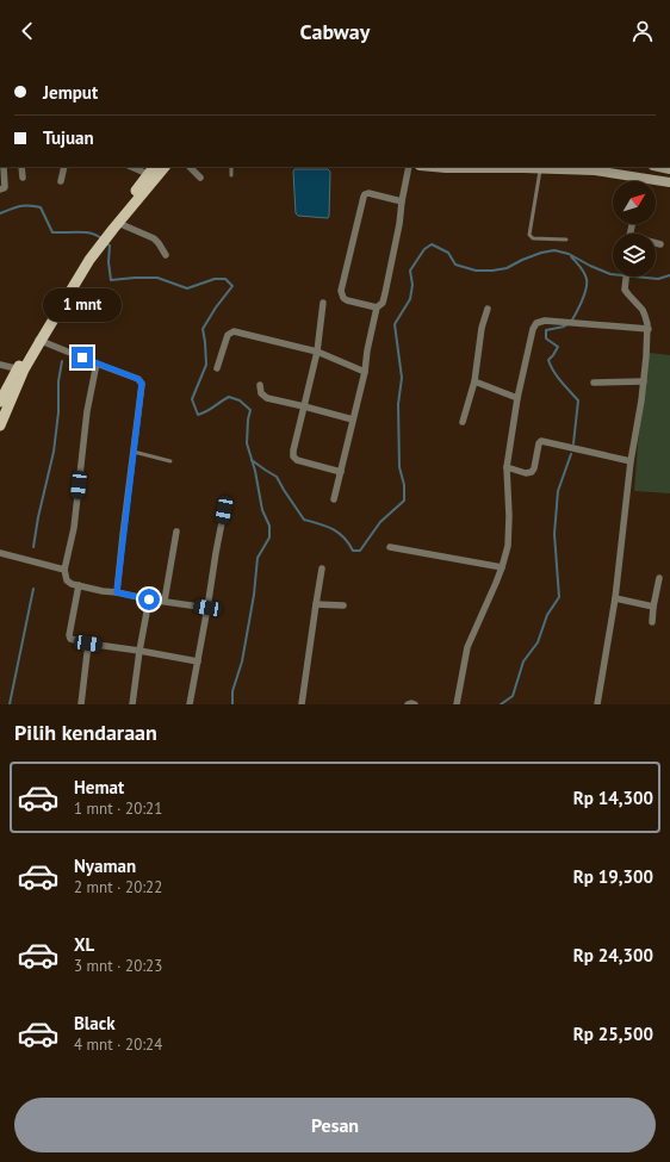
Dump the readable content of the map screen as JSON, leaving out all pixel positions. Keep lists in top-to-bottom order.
{
  "north": "top right",
  "page": {
    "header": "Cabway",
    "banner": ["Jemput", "Tujuan"],
    "bubble": "1 mnt",
    "heading": "Pilih kendaraan",
    "list": [
      {
        "name": "Hemat",
        "note": "1 mnt · 20:21",
        "value": "Rp 14,300"
      },
      {
        "name": "Nyaman",
        "note": "2 mnt · 20:22",
        "value": "Rp 19,300"
      },
      {
        "name": "XL",
        "note": "3 mnt · 20:23",
        "value": "Rp 24,300"
      },
      {
        "name": "Black",
        "note": "4 mnt · 20:24",
        "value": "Rp 25,500"
      }
    ],
    "buttons": "Pesan"
  }
}
